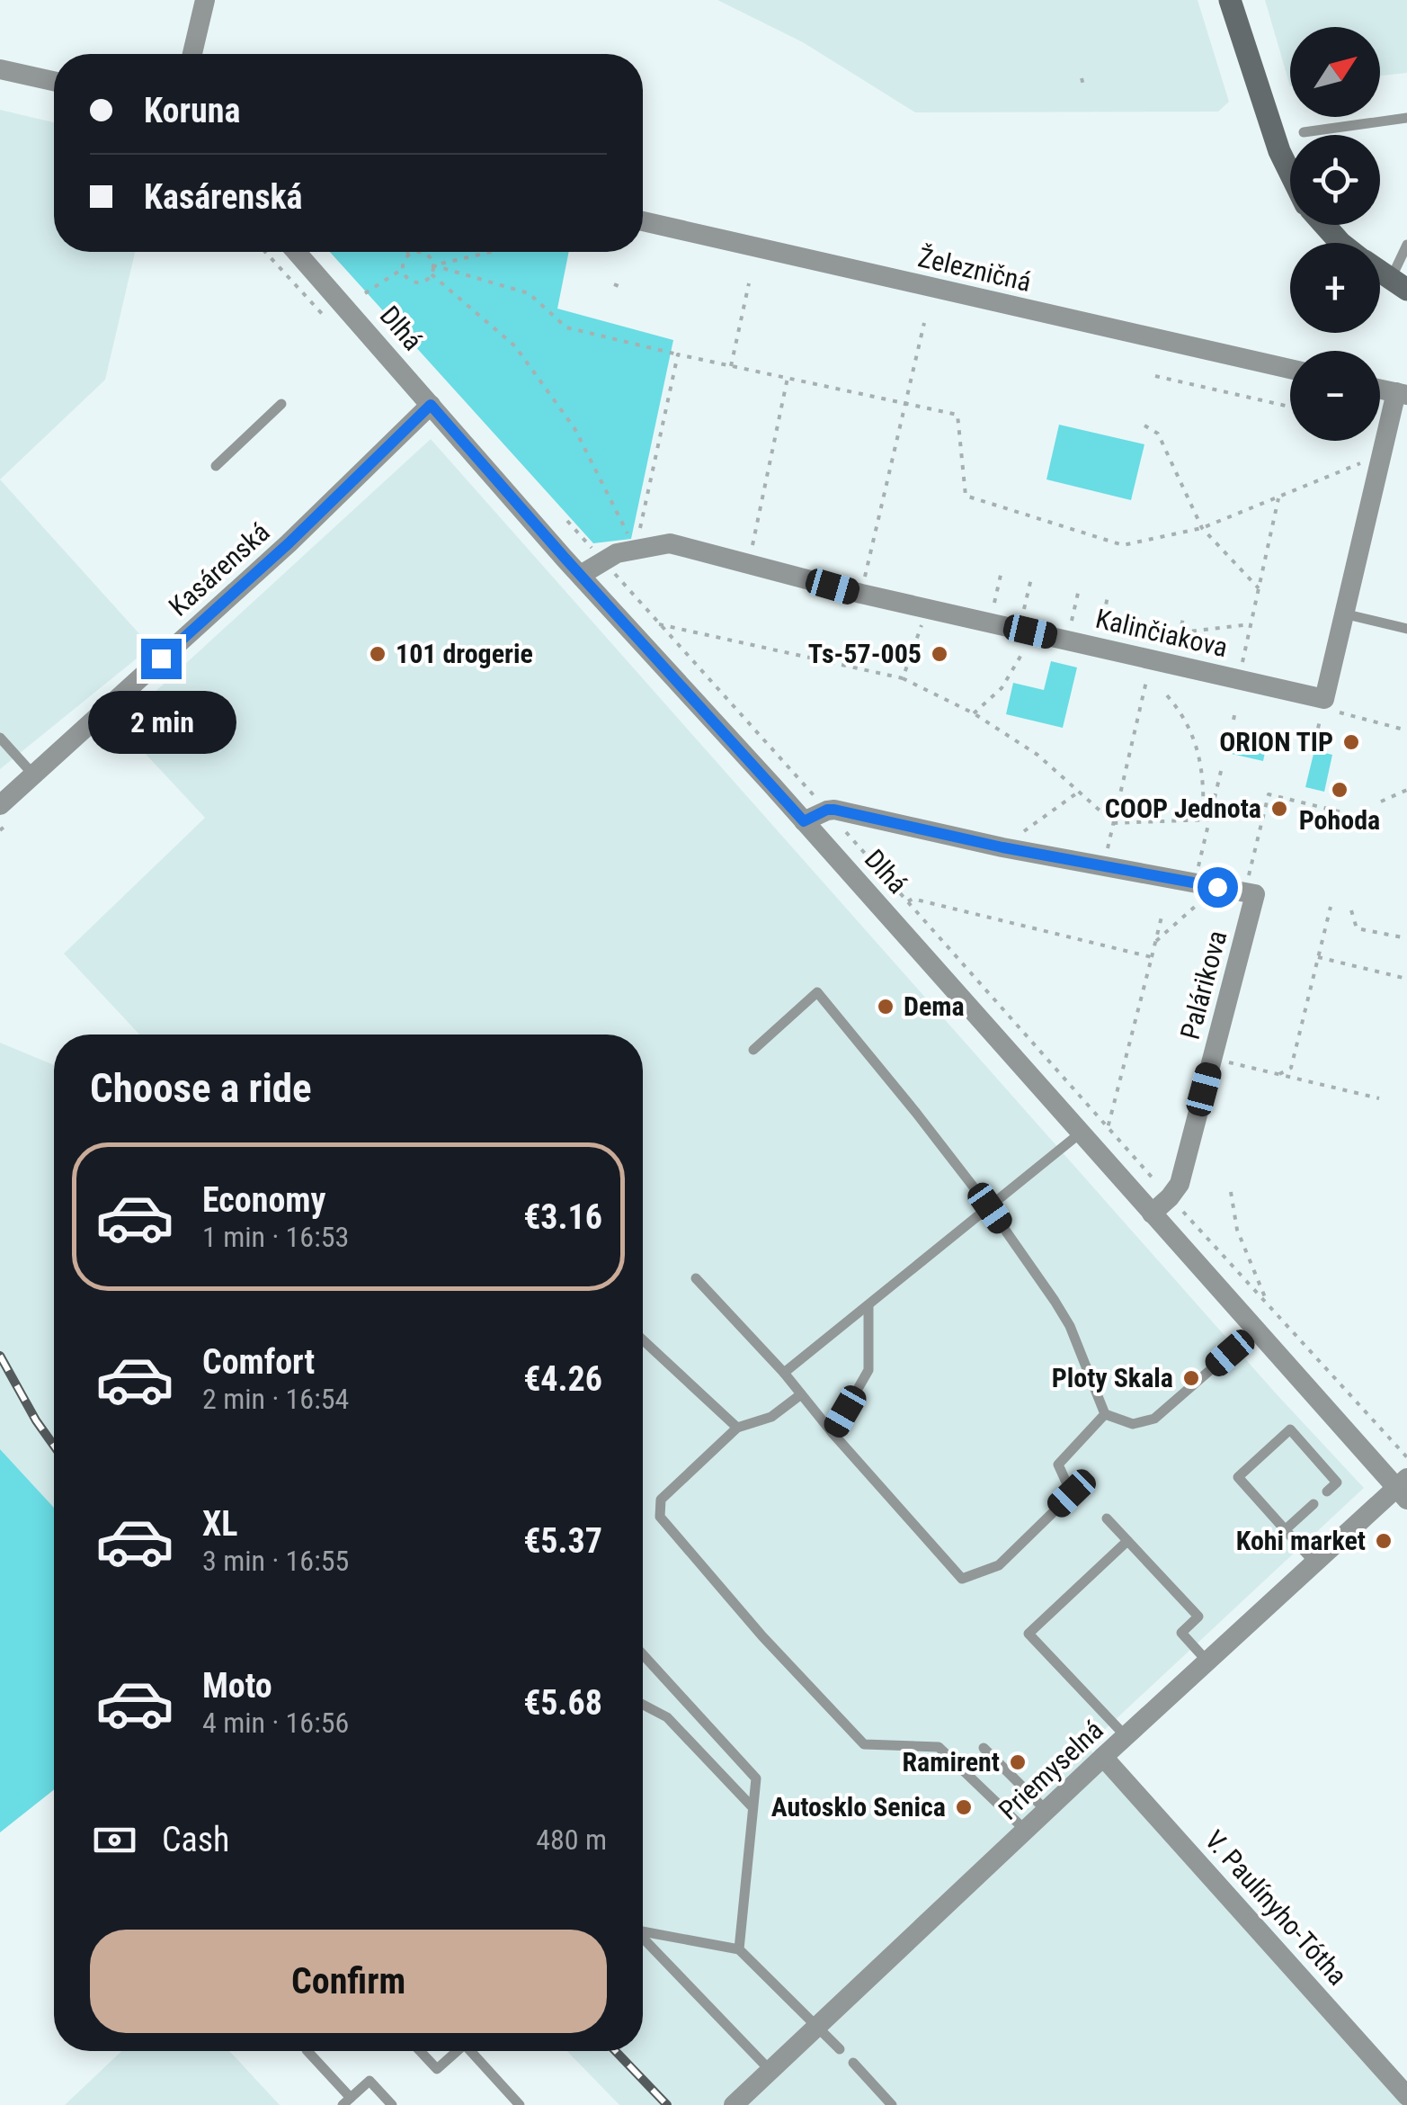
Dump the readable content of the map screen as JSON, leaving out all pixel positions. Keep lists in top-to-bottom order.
{
  "streets": {
    "street": [
      "Železničná",
      "Dlhá",
      "Kasárenská",
      "Kalinčiakova",
      "Palárikova",
      "Priemyselná",
      "V. Paulínyho-Tótha"
    ]
  },
  "crossings": [
    ["Dlhá", "Kasárenská"],
    ["Dlhá", "Kalinčiakova"],
    ["Dlhá", "Palárikova"],
    ["Dlhá", "Priemyselná"],
    ["Priemyselná", "V. Paulínyho-Tótha"]
  ],
  "places": [
    "101 drogerie",
    "Ts-57-005",
    "ORION TIP",
    "Pohoda",
    "COOP Jednota",
    "Dema",
    "Ploty Skala",
    "Kohi market",
    "Ramirent",
    "Autosklo Senica"
  ],
  "north": "top right",
  "page": {
    "map_buttons": ["+", "−"],
    "banner": ["Koruna", "Kasárenská"],
    "bubble": "2 min",
    "heading": "Choose a ride",
    "list": [
      {
        "name": "Economy",
        "note": "1 min · 16:53",
        "value": "€3.16"
      },
      {
        "name": "Comfort",
        "note": "2 min · 16:54",
        "value": "€4.26"
      },
      {
        "name": "XL",
        "note": "3 min · 16:55",
        "value": "€5.37"
      },
      {
        "name": "Moto",
        "note": "4 min · 16:56",
        "value": "€5.68"
      }
    ],
    "pay": ["Cash", "480 m"],
    "buttons": "Confirm"
  }
}
